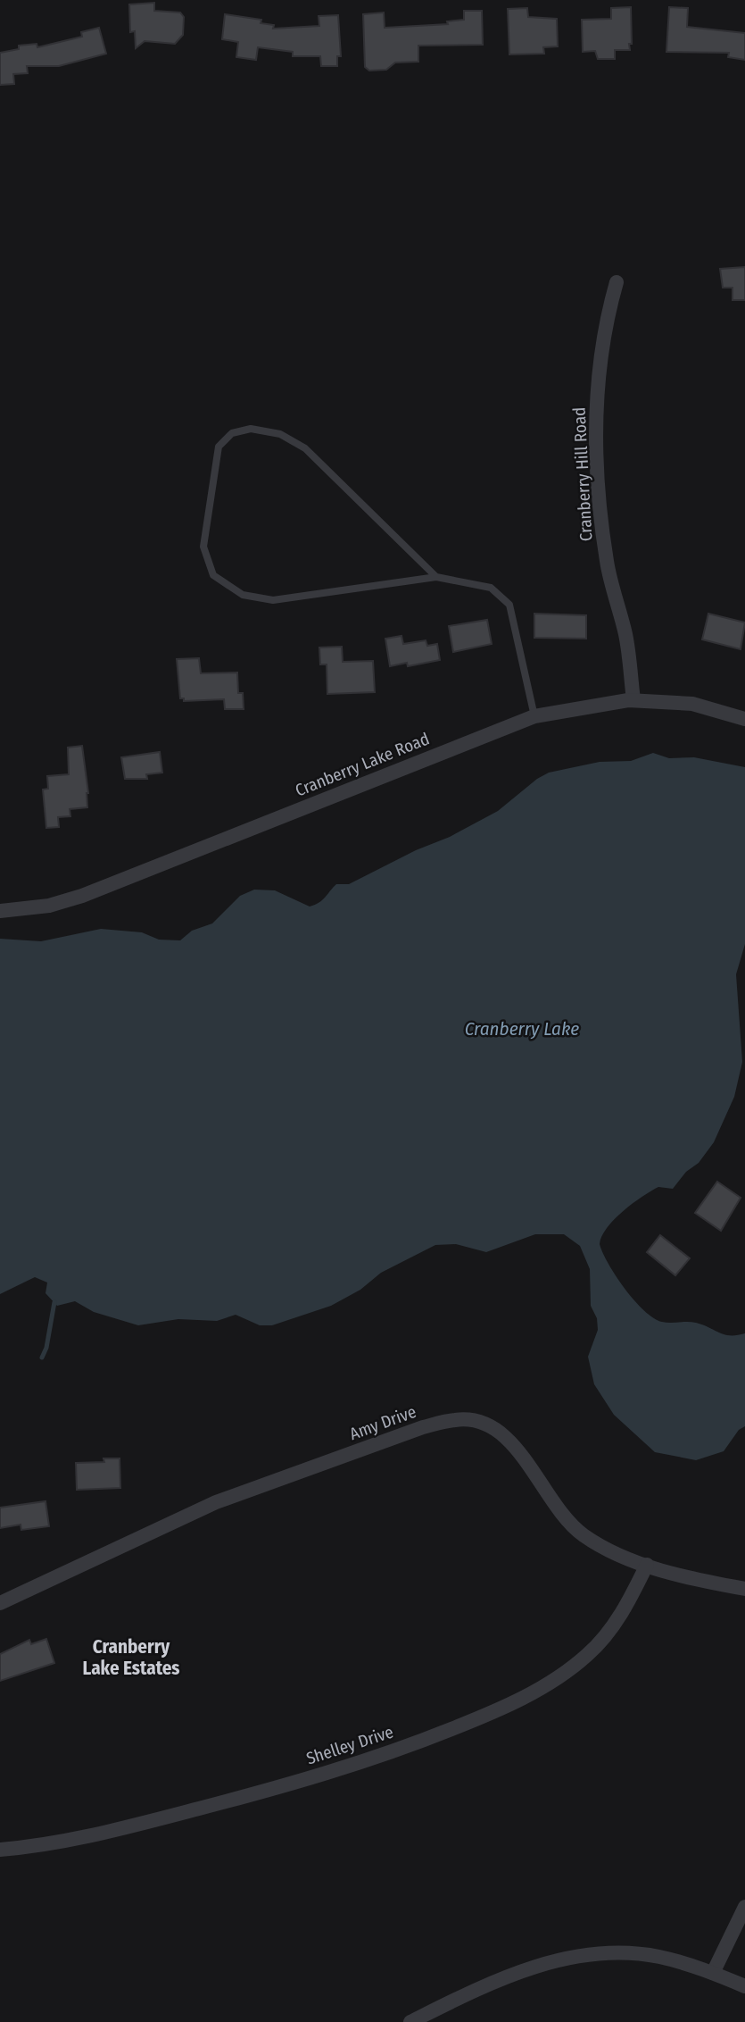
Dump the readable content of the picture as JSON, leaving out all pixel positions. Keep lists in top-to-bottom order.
{
  "streets": {
    "street": [
      "Cranberry Hill Road",
      "Cranberry Lake Road",
      "Amy Drive",
      "Shelley Drive"
    ]
  },
  "crossings": [
    ["Cranberry Hill Road", "Cranberry Lake Road"],
    ["Amy Drive", "Shelley Drive"]
  ],
  "districts": ["Cranberry Lake Estates"],
  "water": ["Cranberry Lake"]
}
